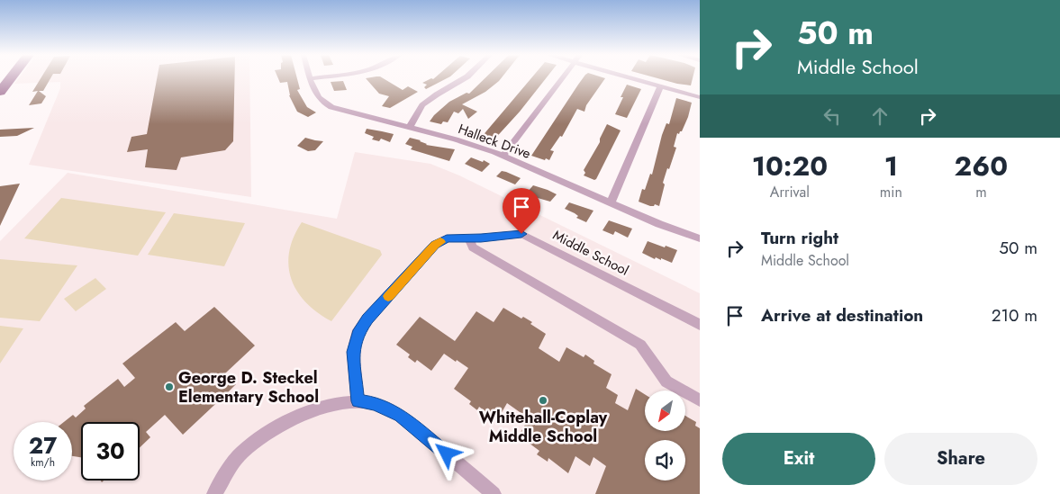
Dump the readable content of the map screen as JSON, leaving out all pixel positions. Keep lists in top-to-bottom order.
{
  "streets": {
    "street": ["Halleck Drive", "Middle School"]
  },
  "places": ["George D. Steckel Elementary School", "Whitehall-Coplay Middle School"],
  "north": "bottom left",
  "page": {
    "turn": ["50 m", "Middle School"],
    "eta": [
      "10:20",
      "Arrival",
      "1",
      "min",
      "260",
      "m"
    ],
    "list": [
      {
        "name": "Turn right",
        "note": "Middle School",
        "value": "50 m"
      },
      {
        "name": "Arrive at destination",
        "value": "210 m"
      }
    ],
    "speed": "27 km/h",
    "limit": "30",
    "buttons": ["Exit", "Share"]
  }
}
